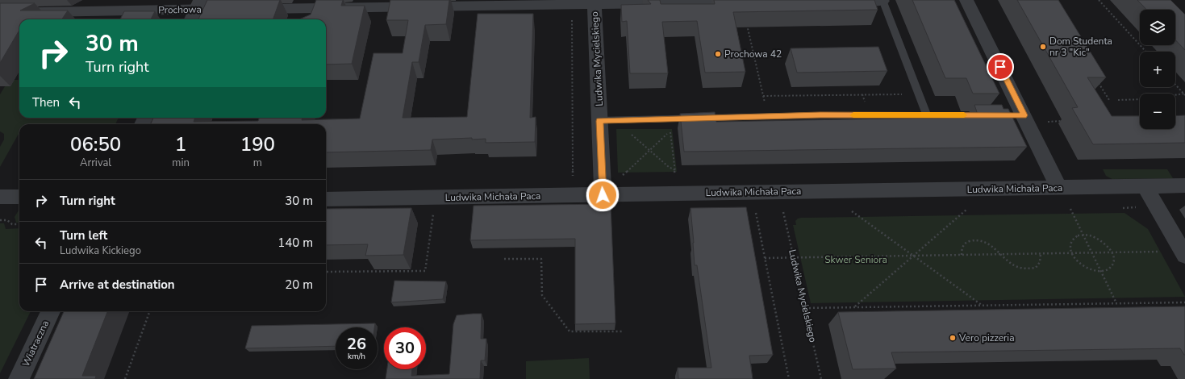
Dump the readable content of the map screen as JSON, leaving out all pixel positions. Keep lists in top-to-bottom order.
{
  "streets": {
    "street": [
      "Prochowa",
      "Ludwika Mycielskiego",
      "Ludwika Michała Paca",
      "Wiatraczna"
    ]
  },
  "crossings": [
    ["Ludwika Mycielskiego", "Ludwika Michała Paca"]
  ],
  "parks": ["Skwer Seniora"],
  "places": ["Dom Studenta nr 3 \"Kic\"", "Prochowa 42", "Vero pizzeria"],
  "page": {
    "map_buttons": ["+", "−"],
    "turn": ["30 m", "Turn right"],
    "then": "Then",
    "eta": [
      "06:50",
      "Arrival",
      "1",
      "min",
      "190",
      "m"
    ],
    "list": [
      {
        "name": "Turn right",
        "value": "30 m"
      },
      {
        "name": "Turn left",
        "note": "Ludwika Kickiego",
        "value": "140 m"
      },
      {
        "name": "Arrive at destination",
        "value": "20 m"
      }
    ],
    "speed": "26 km/h",
    "limit": "30"
  }
}
